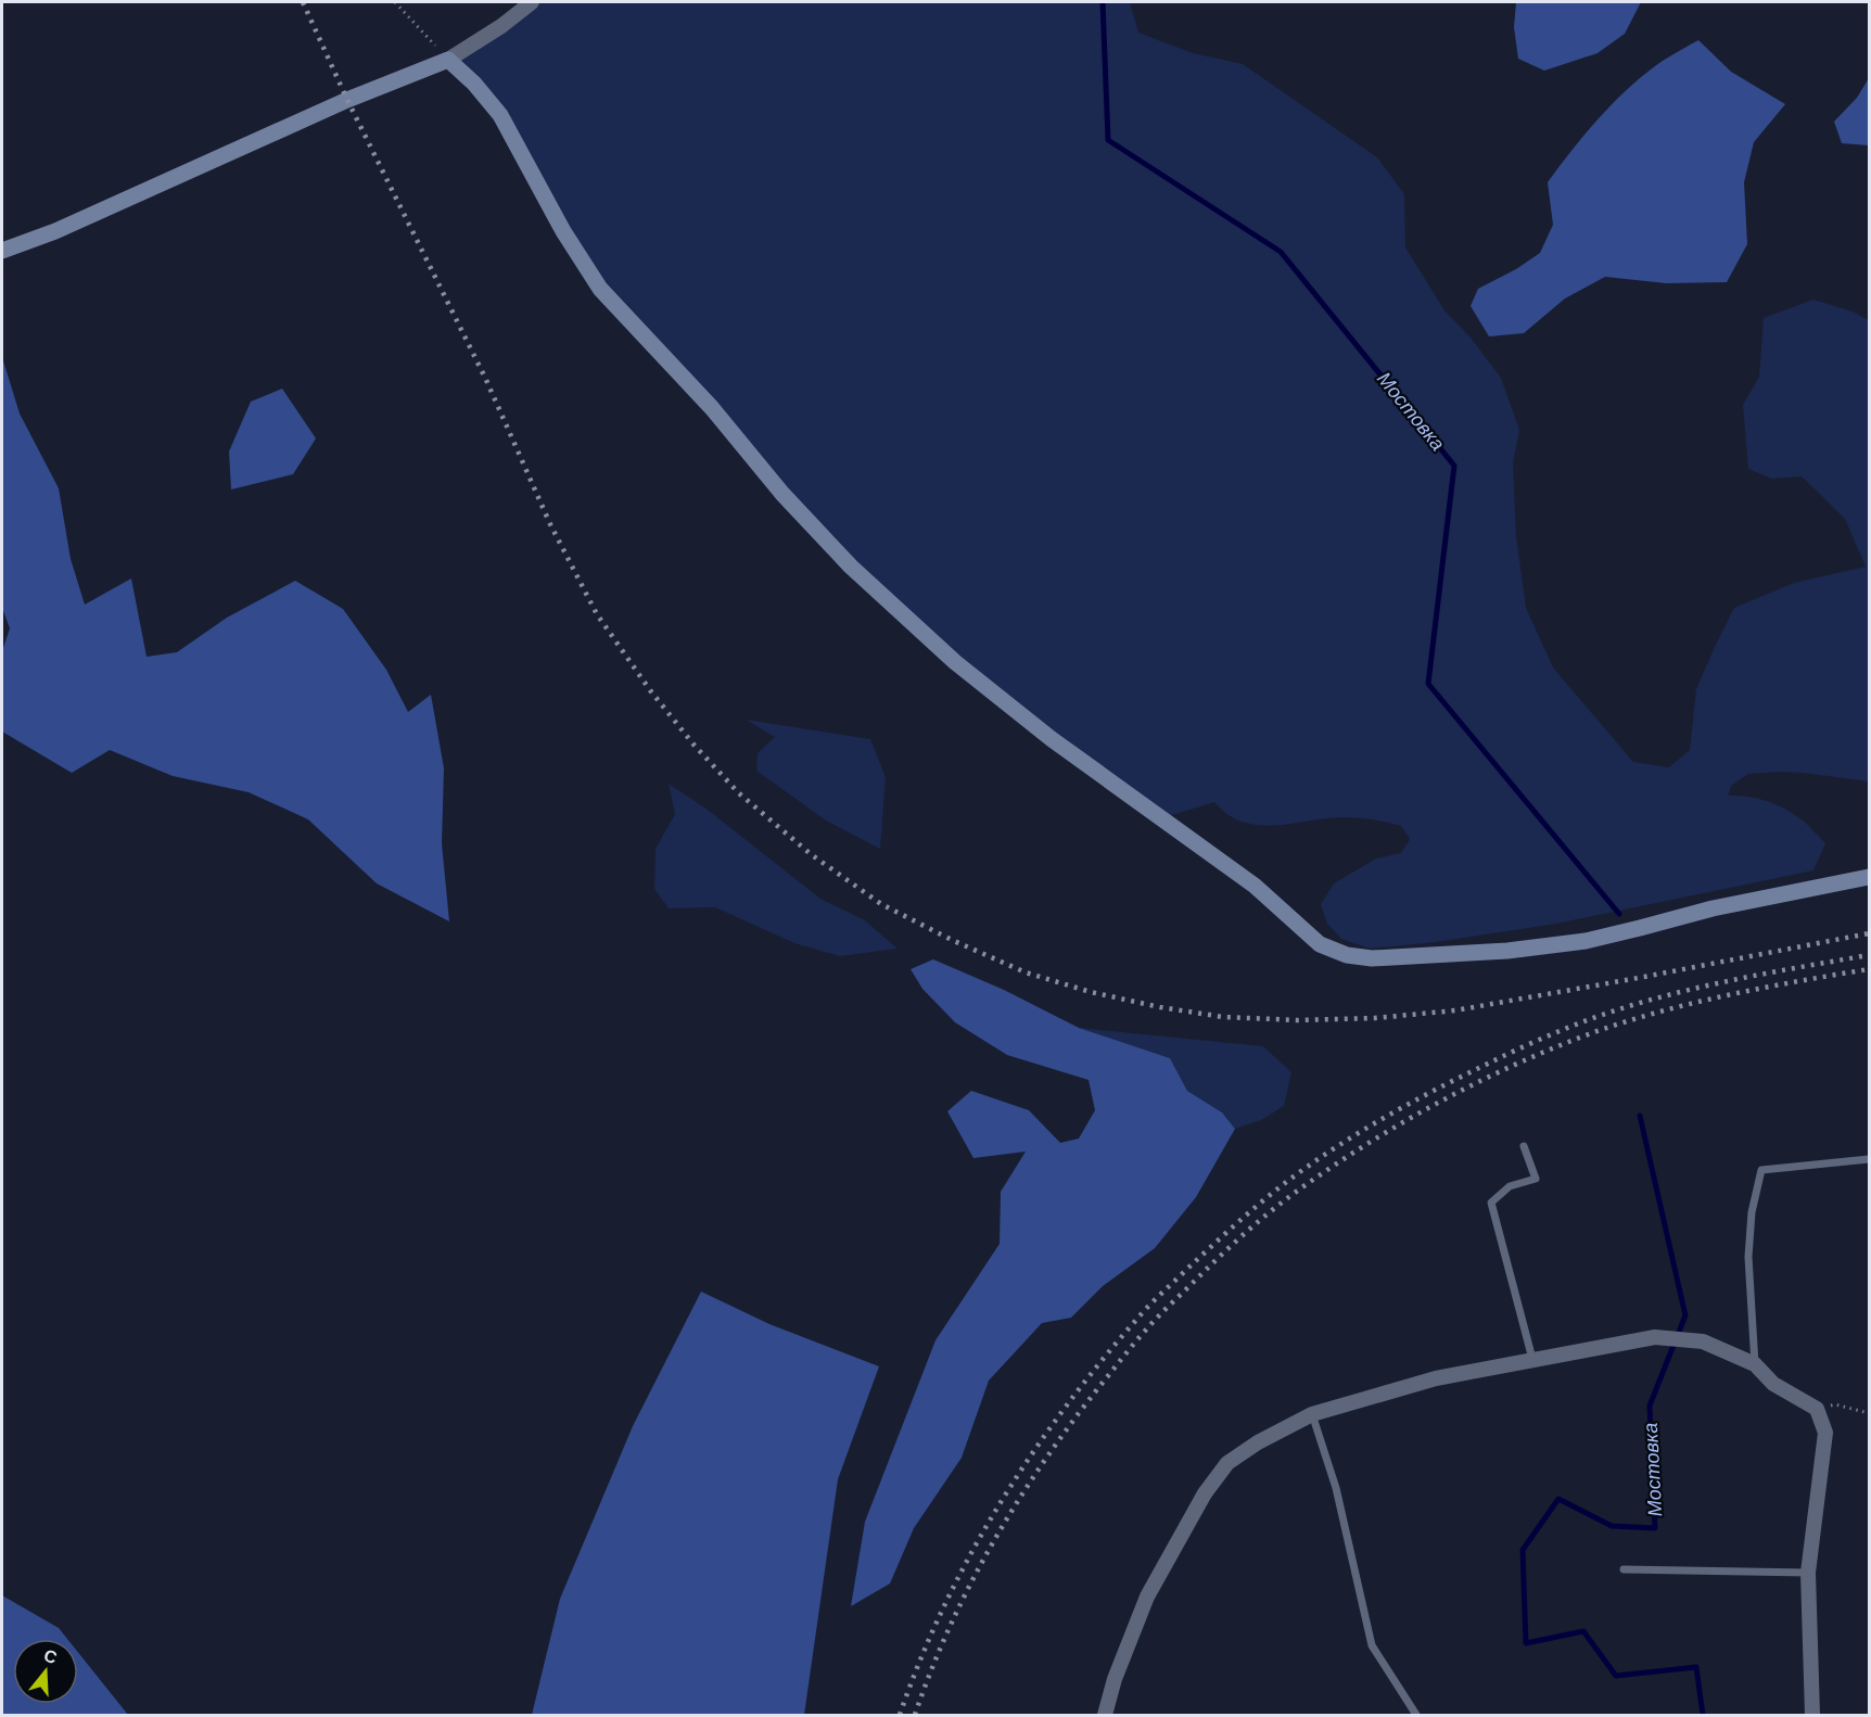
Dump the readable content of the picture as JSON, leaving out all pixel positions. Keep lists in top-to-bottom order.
{
  "water": ["Мостовка"],
  "north": "top"
}
